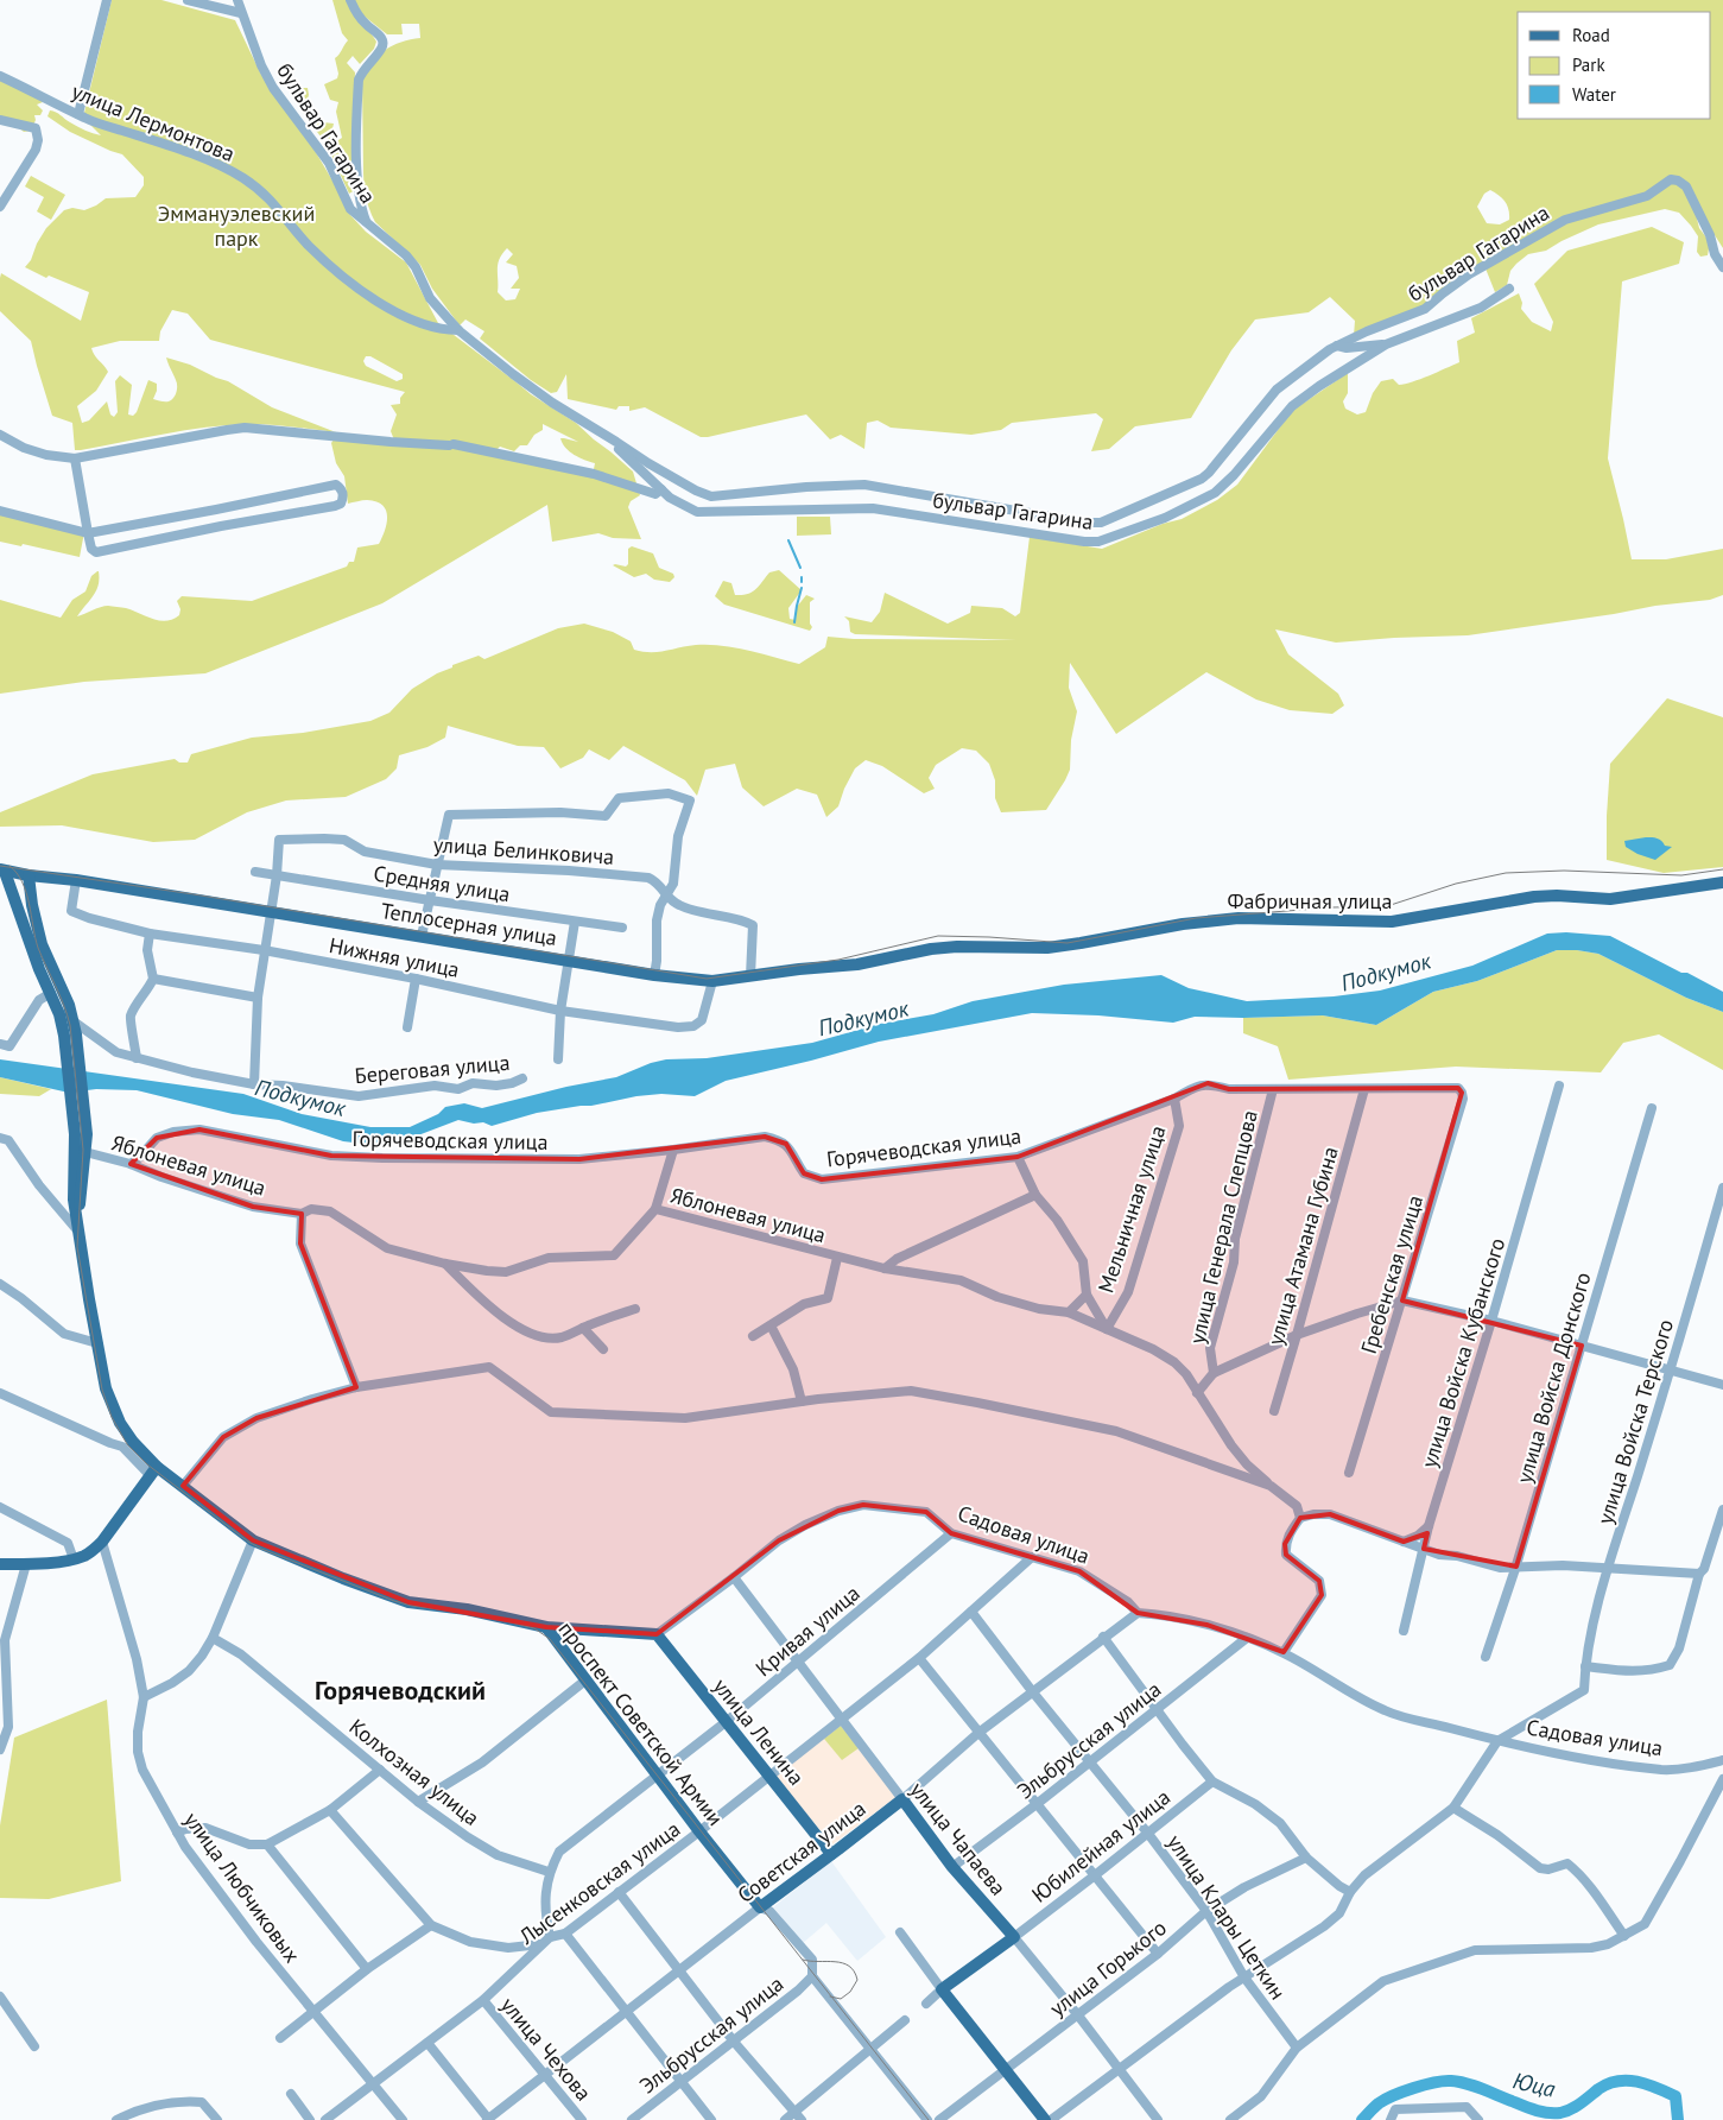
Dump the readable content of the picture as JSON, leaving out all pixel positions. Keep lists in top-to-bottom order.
{
  "streets": {
    "main road": [
      "Фабричная улица",
      "Теплосерная улица",
      "проспект Советской Армии",
      "улица Ленина",
      "улица Чапаева",
      "Юбилейная улица",
      "Советская улица"
    ],
    "street": [
      "улица Лермонтова",
      "бульвар Гагарина",
      "улица Белинковича",
      "Средняя улица",
      "Нижняя улица",
      "Береговая улица",
      "Горячеводская улица",
      "Яблоневая улица",
      "Мельничная улица",
      "улица Генерала Слепцова",
      "улица Атамана Губина",
      "Гребенская улица",
      "улица Войска Кубанского",
      "улица Войска Донского",
      "улица Войска Терского",
      "Садовая улица",
      "Кривая улица",
      "Эльбрусская улица",
      "Колхозная улица",
      "Лысенковская улица",
      "улица Любчиковых",
      "улица Клары Цеткин",
      "улица Горького",
      "улица Чехова"
    ]
  },
  "crossings": [
    ["улица Лермонтова", "бульвар Гагарина"],
    ["улица Белинковича", "Средняя улица"],
    ["улица Белинковича", "Теплосерная улица"],
    ["Фабричная улица", "Теплосерная улица"],
    ["Теплосерная улица", "Нижняя улица"],
    ["Теплосерная улица", "проспект Советской Армии"],
    ["Береговая улица", "проспект Советской Армии"],
    ["Горячеводская улица", "Яблоневая улица"],
    ["Горячеводская улица", "Мельничная улица"],
    ["Горячеводская улица", "улица Генерала Слепцова"],
    ["Горячеводская улица", "улица Атамана Губина"],
    ["Горячеводская улица", "Гребенская улица"],
    ["Яблоневая улица", "Мельничная улица"],
    ["Яблоневая улица", "проспект Советской Армии"],
    ["улица Войска Терского", "Садовая улица"],
    ["Садовая улица", "Кривая улица"],
    ["Садовая улица", "улица Ленина"],
    ["Садовая улица", "Эльбрусская улица"],
    ["Садовая улица", "улица Чапаева"],
    ["Садовая улица", "Советская улица"],
    ["Садовая улица", "Лысенковская улица"],
    ["Кривая улица", "проспект Советской Армии"],
    ["Кривая улица", "улица Ленина"],
    ["Кривая улица", "Колхозная улица"],
    ["Кривая улица", "улица Чапаева"],
    ["Кривая улица", "Лысенковская улица"],
    ["проспект Советской Армии", "Эльбрусская улица"],
    ["проспект Советской Армии", "Советская улица"],
    ["проспект Советской Армии", "Лысенковская улица"],
    ["улица Ленина", "Советская улица"],
    ["улица Ленина", "Лысенковская улица"],
    ["Эльбрусская улица", "улица Чапаева"],
    ["Эльбрусская улица", "улица Клары Цеткин"],
    ["улица Чапаева", "Юбилейная улица"],
    ["улица Чапаева", "Советская улица"],
    ["улица Чапаева", "Лысенковская улица"],
    ["улица Чапаева", "улица Горького"],
    ["Юбилейная улица", "улица Клары Цеткин"],
    ["Советская улица", "улица Клары Цеткин"],
    ["Советская улица", "улица Чехова"],
    ["Лысенковская улица", "улица Любчиковых"],
    ["Лысенковская улица", "улица Клары Цеткин"],
    ["Лысенковская улица", "улица Чехова"],
    ["улица Клары Цеткин", "улица Горького"]
  ],
  "districts": ["Горячеводский"],
  "water": ["Подкумок", "Юца"],
  "parks": ["Эммануэлевский парк"],
  "legend": ["Road", "Park", "Water"]
}
